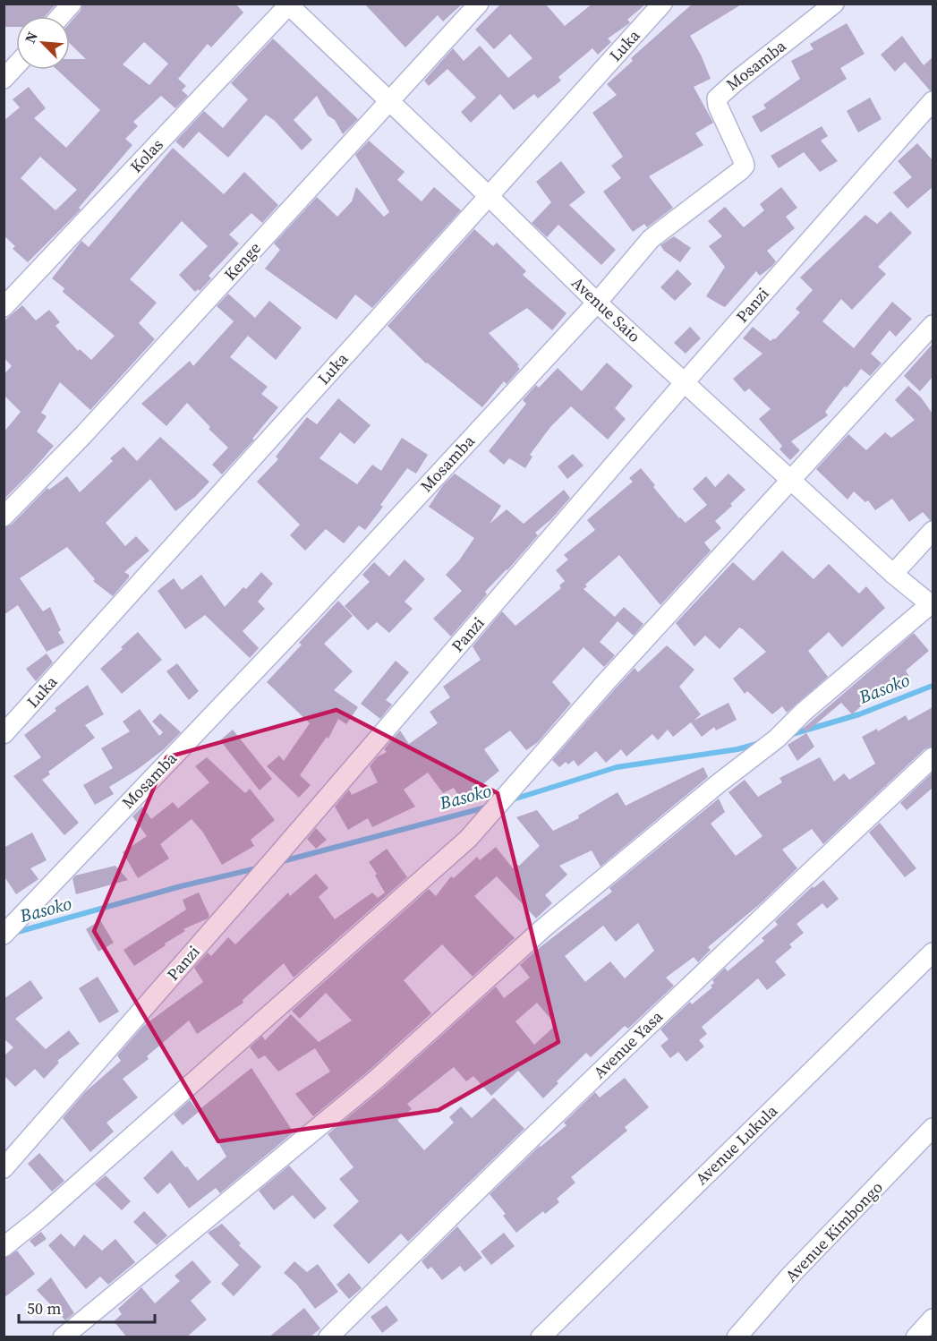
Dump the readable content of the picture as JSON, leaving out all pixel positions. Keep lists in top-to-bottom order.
{
  "streets": {
    "street": [
      "Luka",
      "Mosamba",
      "Kolas",
      "Kenge",
      "Panzi",
      "Avenue Saio",
      "Avenue Yasa",
      "Avenue Lukula",
      "Avenue Kimbongo"
    ]
  },
  "crossings": [
    ["Luka", "Avenue Saio"],
    ["Mosamba", "Avenue Saio"],
    ["Kolas", "Avenue Saio"],
    ["Kenge", "Avenue Saio"],
    ["Panzi", "Avenue Saio"]
  ],
  "water": ["Basoko"],
  "scale_bar": "50 m",
  "north": "top left"
}
